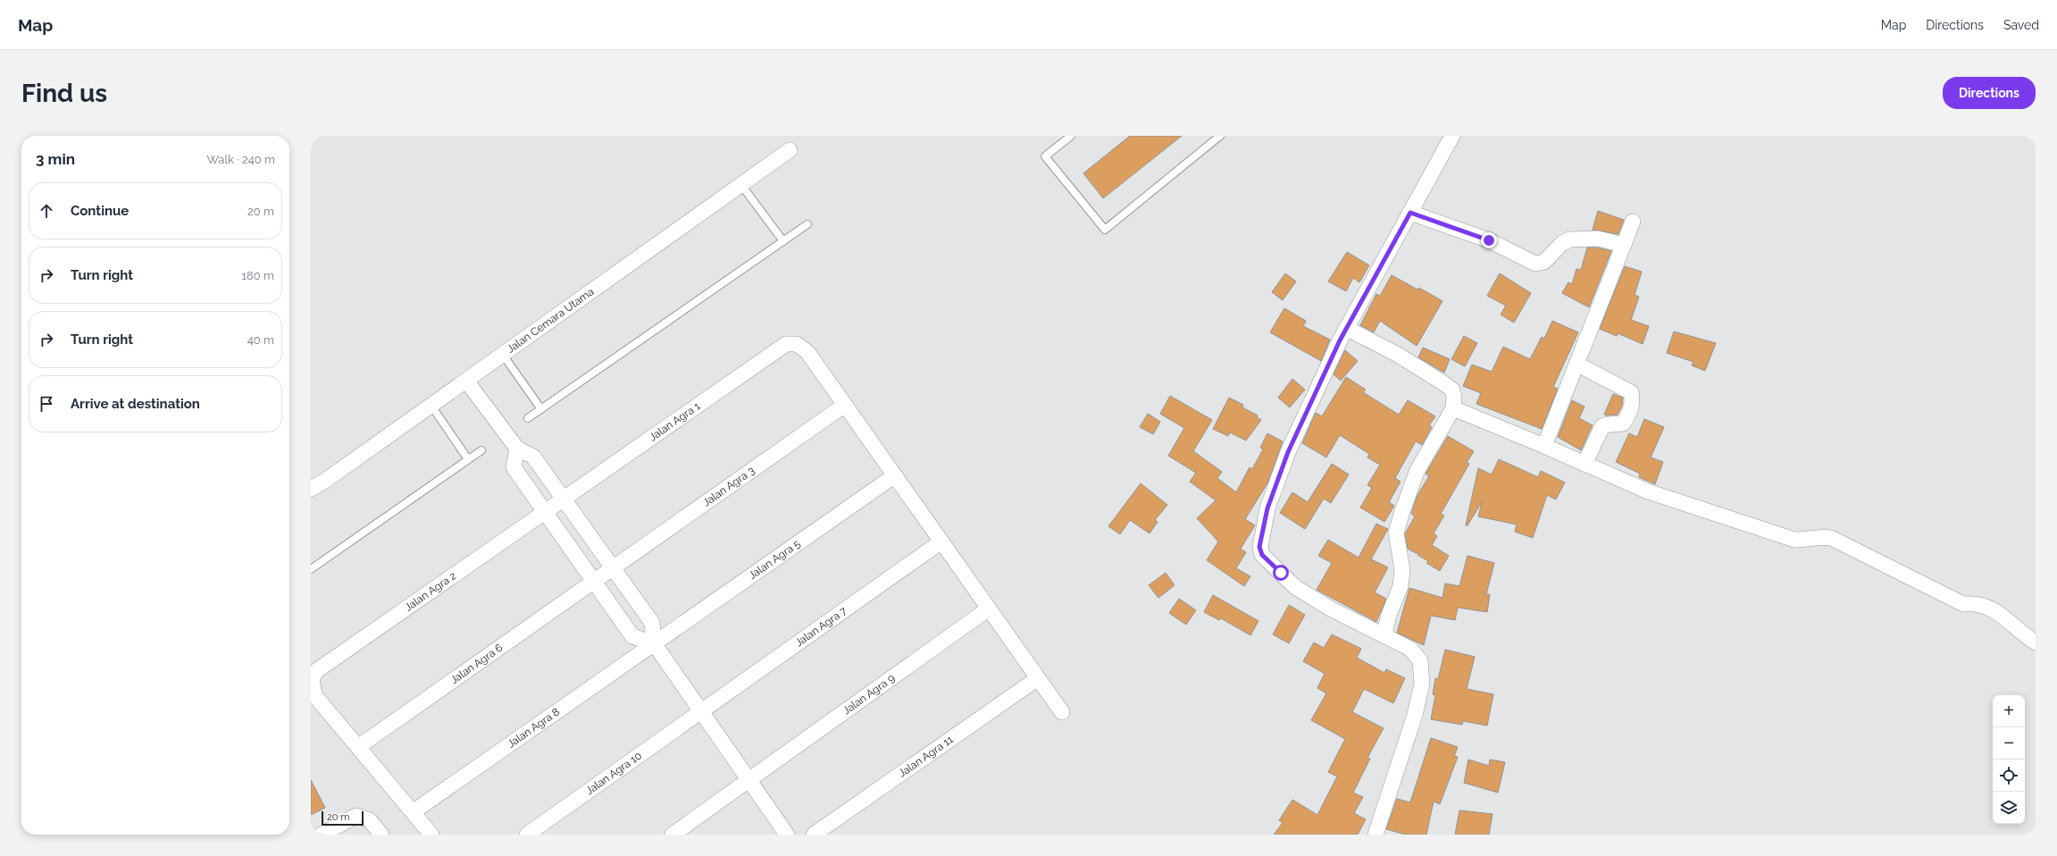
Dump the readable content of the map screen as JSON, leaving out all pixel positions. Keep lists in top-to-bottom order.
{
  "streets": {
    "street": [
      "Jalan Cemara Utama",
      "Jalan Agra 1",
      "Jalan Agra 3",
      "Jalan Agra 5",
      "Jalan Agra 2",
      "Jalan Agra 7",
      "Jalan Agra 6",
      "Jalan Agra 9",
      "Jalan Agra 8",
      "Jalan Agra 11",
      "Jalan Agra 10"
    ]
  },
  "crossings": [
    ["Jalan Agra 1", "Jalan Agra 3"],
    ["Jalan Agra 1", "Jalan Agra 2"],
    ["Jalan Agra 3", "Jalan Agra 6"],
    ["Jalan Agra 5", "Jalan Agra 8"],
    ["Jalan Agra 2", "Jalan Agra 6"],
    ["Jalan Agra 7", "Jalan Agra 10"]
  ],
  "scale_bar": "20 m",
  "page": {
    "header": "Map",
    "nav": ["Map", "Directions", "Saved"],
    "buttons": "Directions",
    "title": "Find us",
    "heading": ["3 min", "Walk · 240 m"],
    "list": [
      ["Continue", "20 m"],
      ["Turn right", "180 m"],
      ["Turn right", "40 m"],
      "Arrive at destination"
    ],
    "map_buttons": ["+", "−"],
    "scale": "20 m"
  }
}
